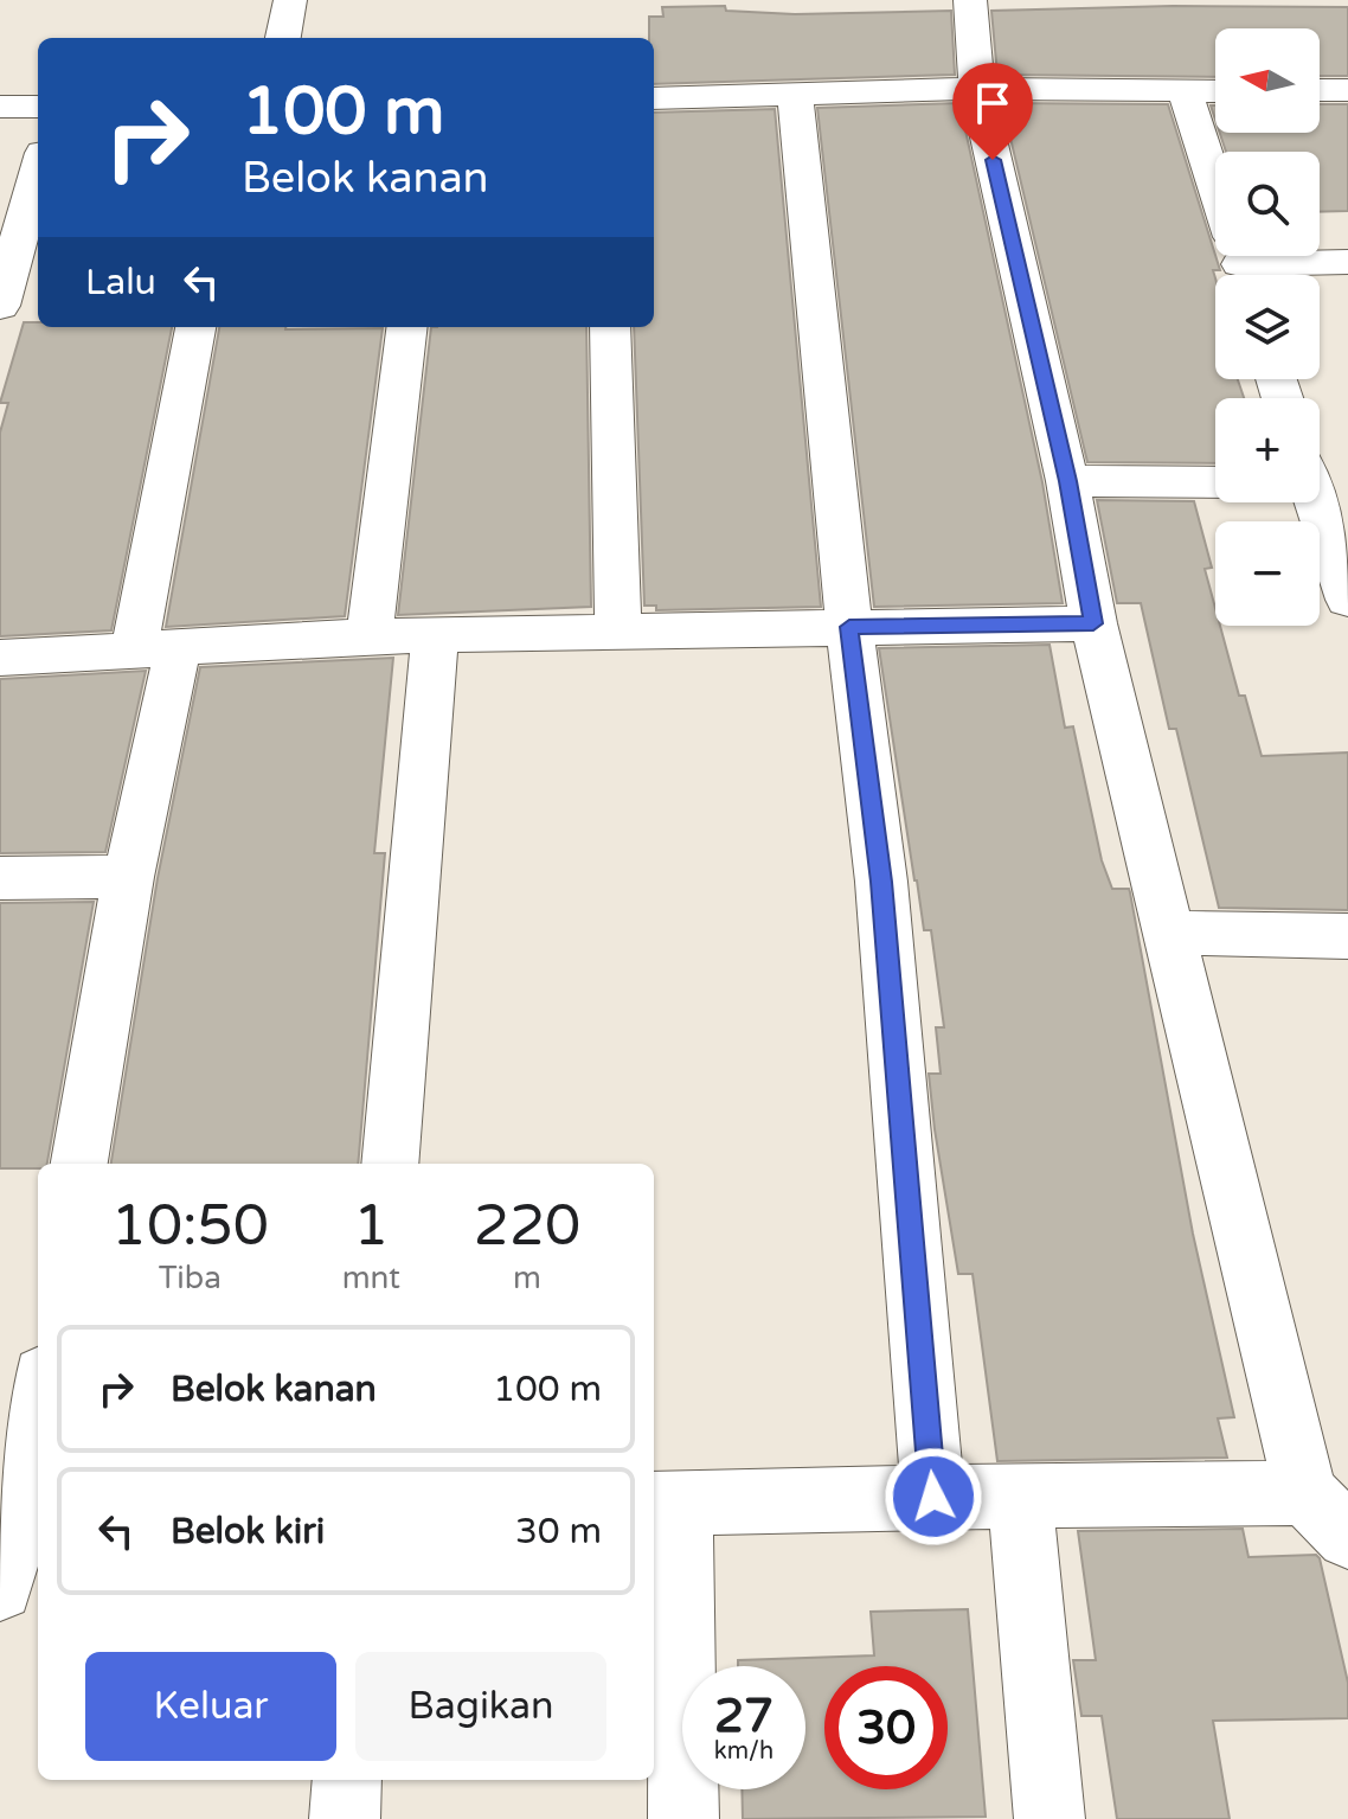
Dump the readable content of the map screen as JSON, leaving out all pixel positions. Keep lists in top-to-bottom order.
{
  "north": "left",
  "page": {
    "map_buttons": ["+", "−"],
    "turn": ["100 m", "Belok kanan"],
    "then": "Lalu",
    "eta": [
      "10:50",
      "Tiba",
      "1",
      "mnt",
      "220",
      "m"
    ],
    "list": [
      {
        "name": "Belok kanan",
        "value": "100 m"
      },
      {
        "name": "Belok kiri",
        "value": "30 m"
      }
    ],
    "buttons": ["Keluar", "Bagikan"],
    "speed": "27 km/h",
    "limit": "30"
  }
}
